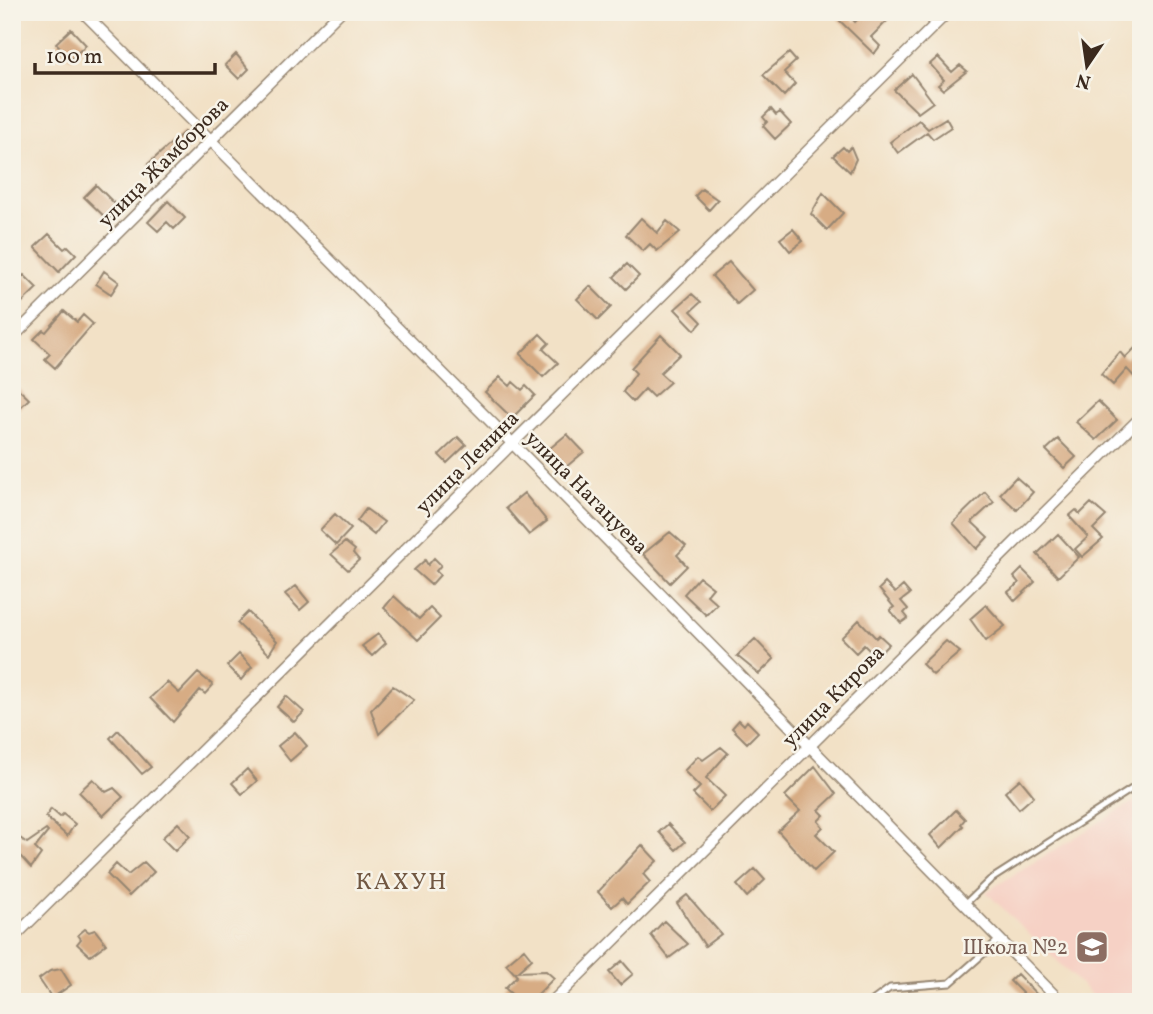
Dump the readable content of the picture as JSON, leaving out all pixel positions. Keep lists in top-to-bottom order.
{
  "streets": {
    "street": [
      "улица Жамборова",
      "улица Ленина",
      "улица Нагацуева",
      "улица Кирова"
    ]
  },
  "crossings": [
    ["улица Жамборова", "улица Нагацуева"],
    ["улица Ленина", "улица Нагацуева"],
    ["улица Нагацуева", "улица Кирова"]
  ],
  "districts": ["КАХУН"],
  "places": {
    "school or university": ["Школа №2"]
  },
  "scale_bar": "100 m",
  "north": "bottom"
}
